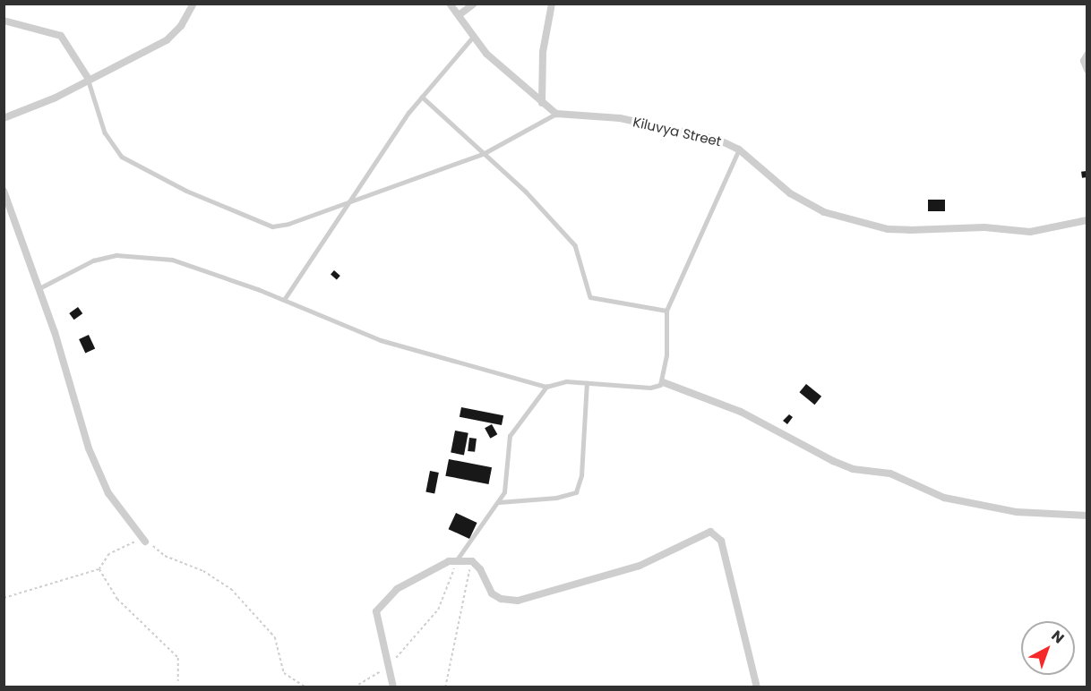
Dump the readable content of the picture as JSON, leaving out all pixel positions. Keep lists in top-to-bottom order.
{
  "streets": {
    "street": ["Kiluvya Street"]
  },
  "north": "top right"
}
